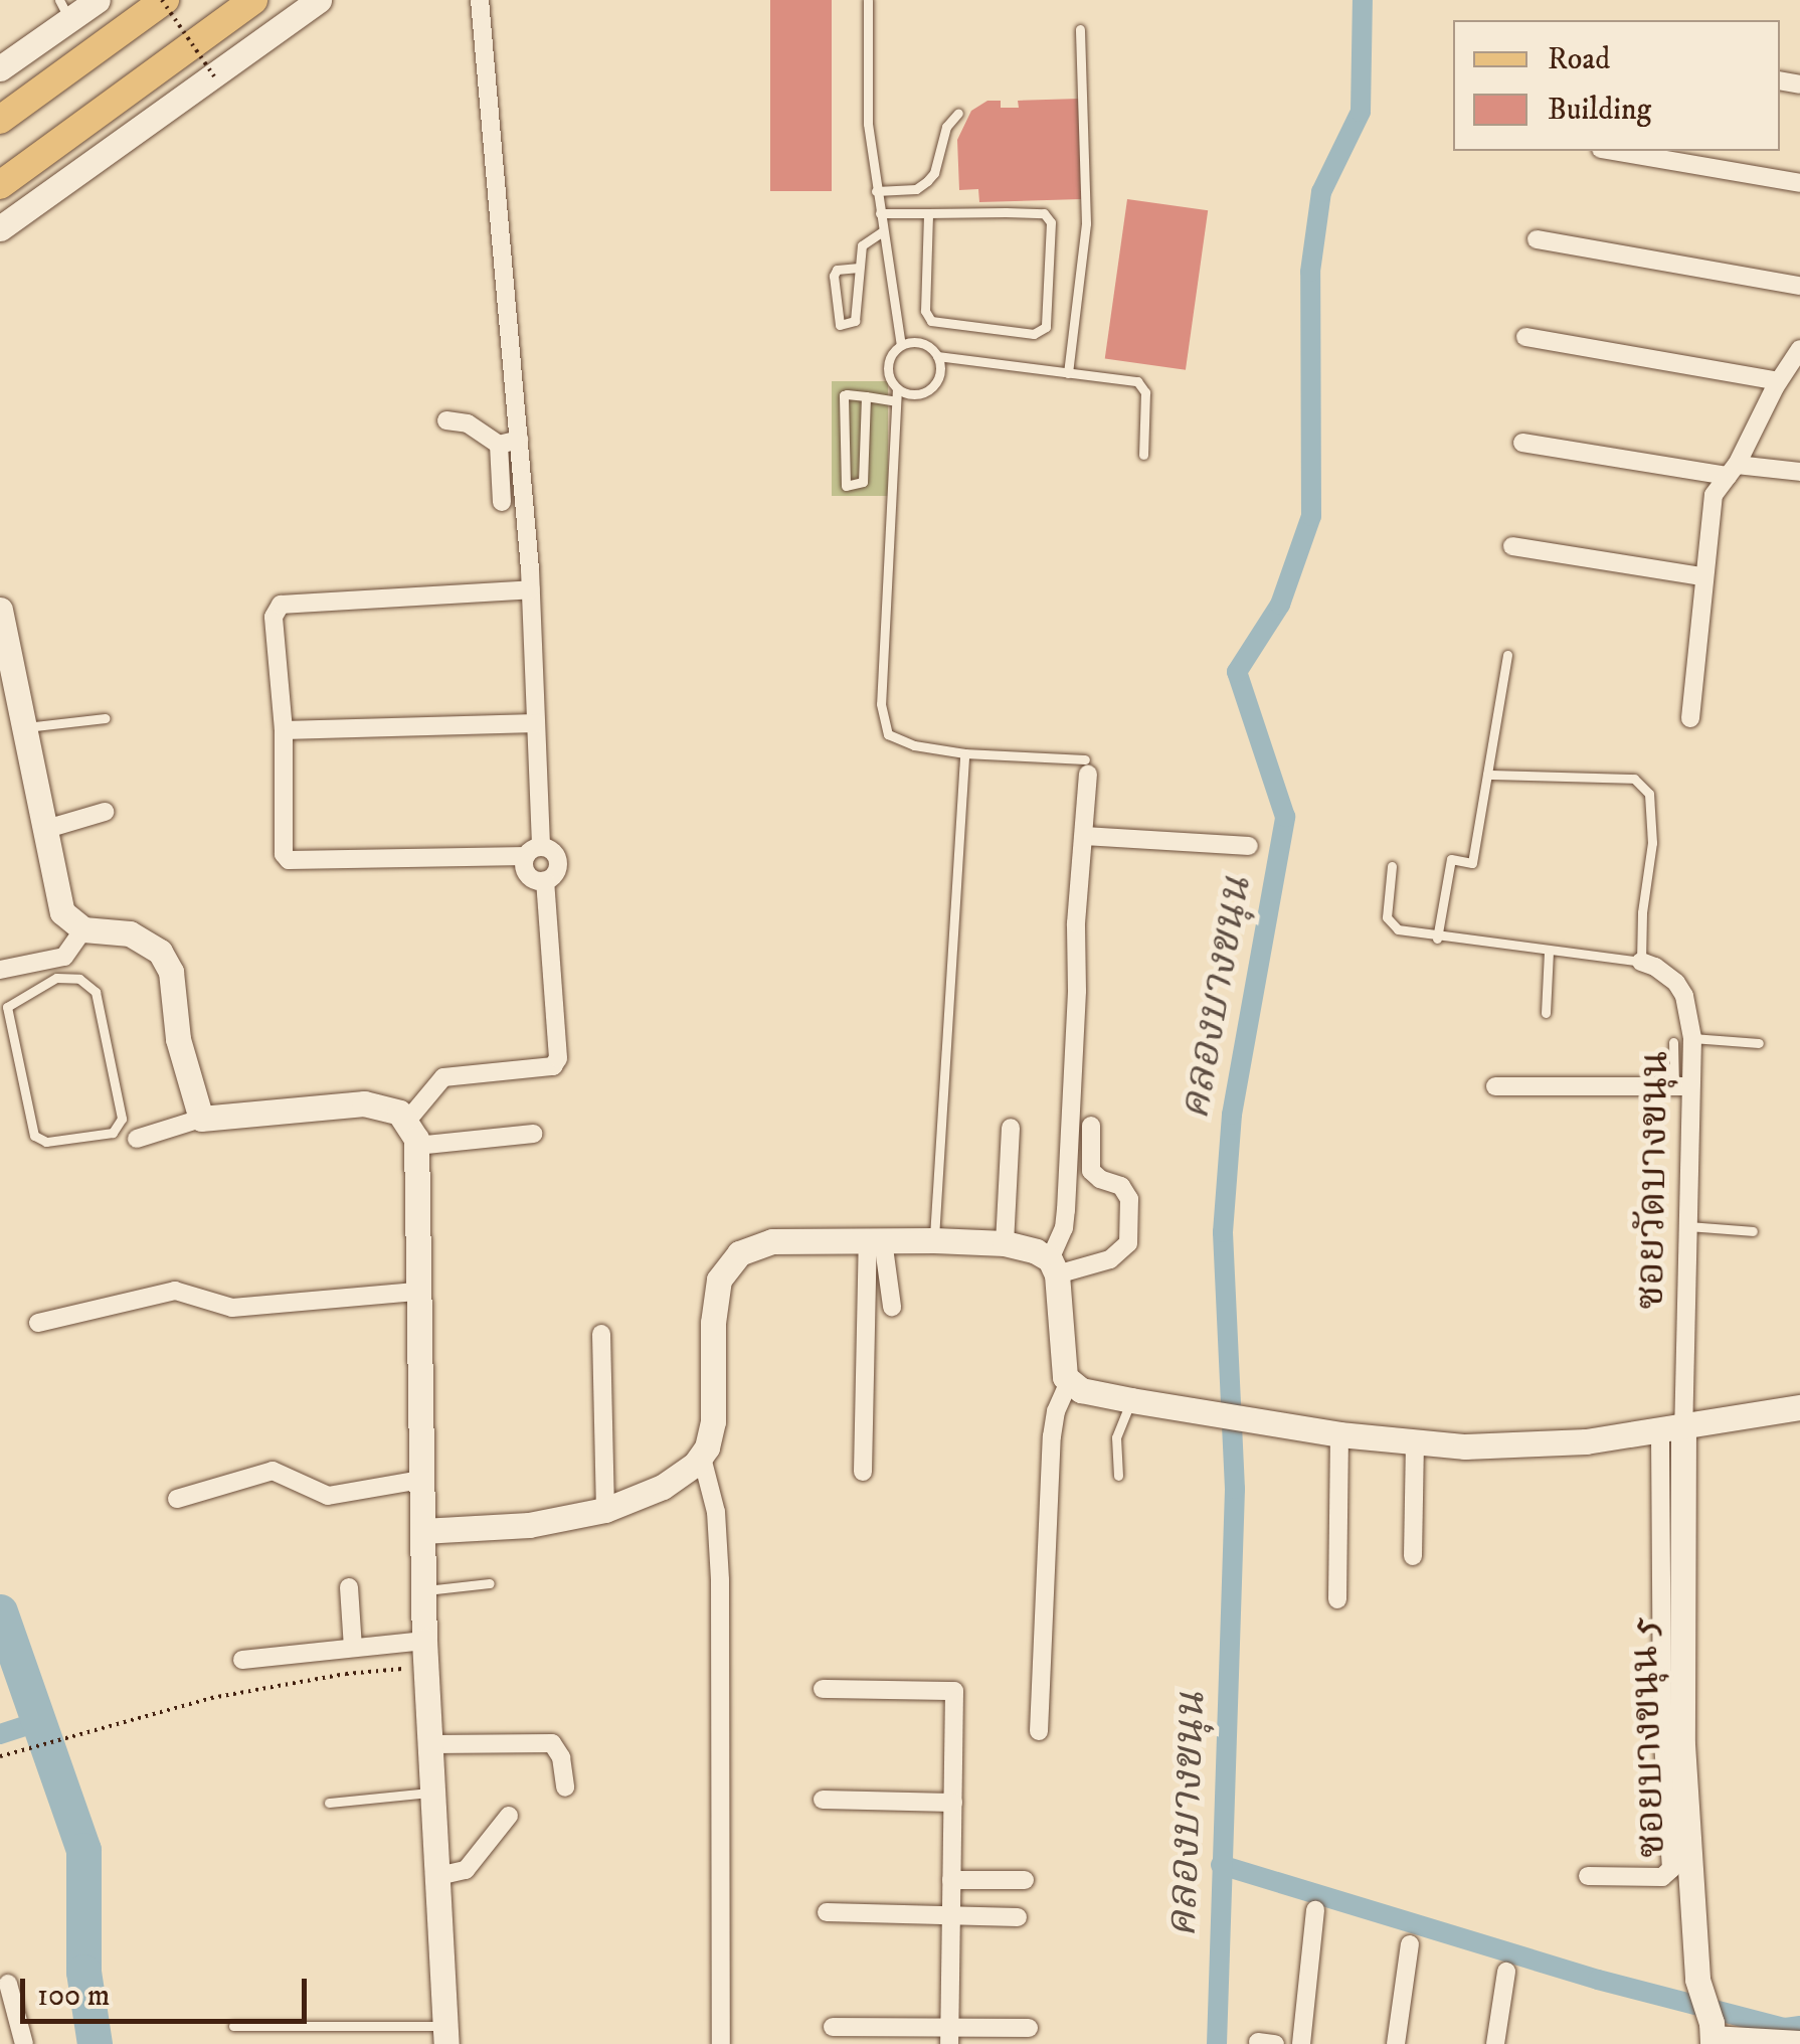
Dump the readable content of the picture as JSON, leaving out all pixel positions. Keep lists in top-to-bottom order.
{
  "streets": {
    "street": ["ซอยวัดบางขนุน", "ซอยบางขนุน 5"]
  },
  "crossings": [
    ["ซอยวัดบางขนุน", "ซอยบางขนุน 5"]
  ],
  "water": ["คลองบางขนุน"],
  "legend": ["Road", "Building"],
  "scale_bar": "100 m"
}
